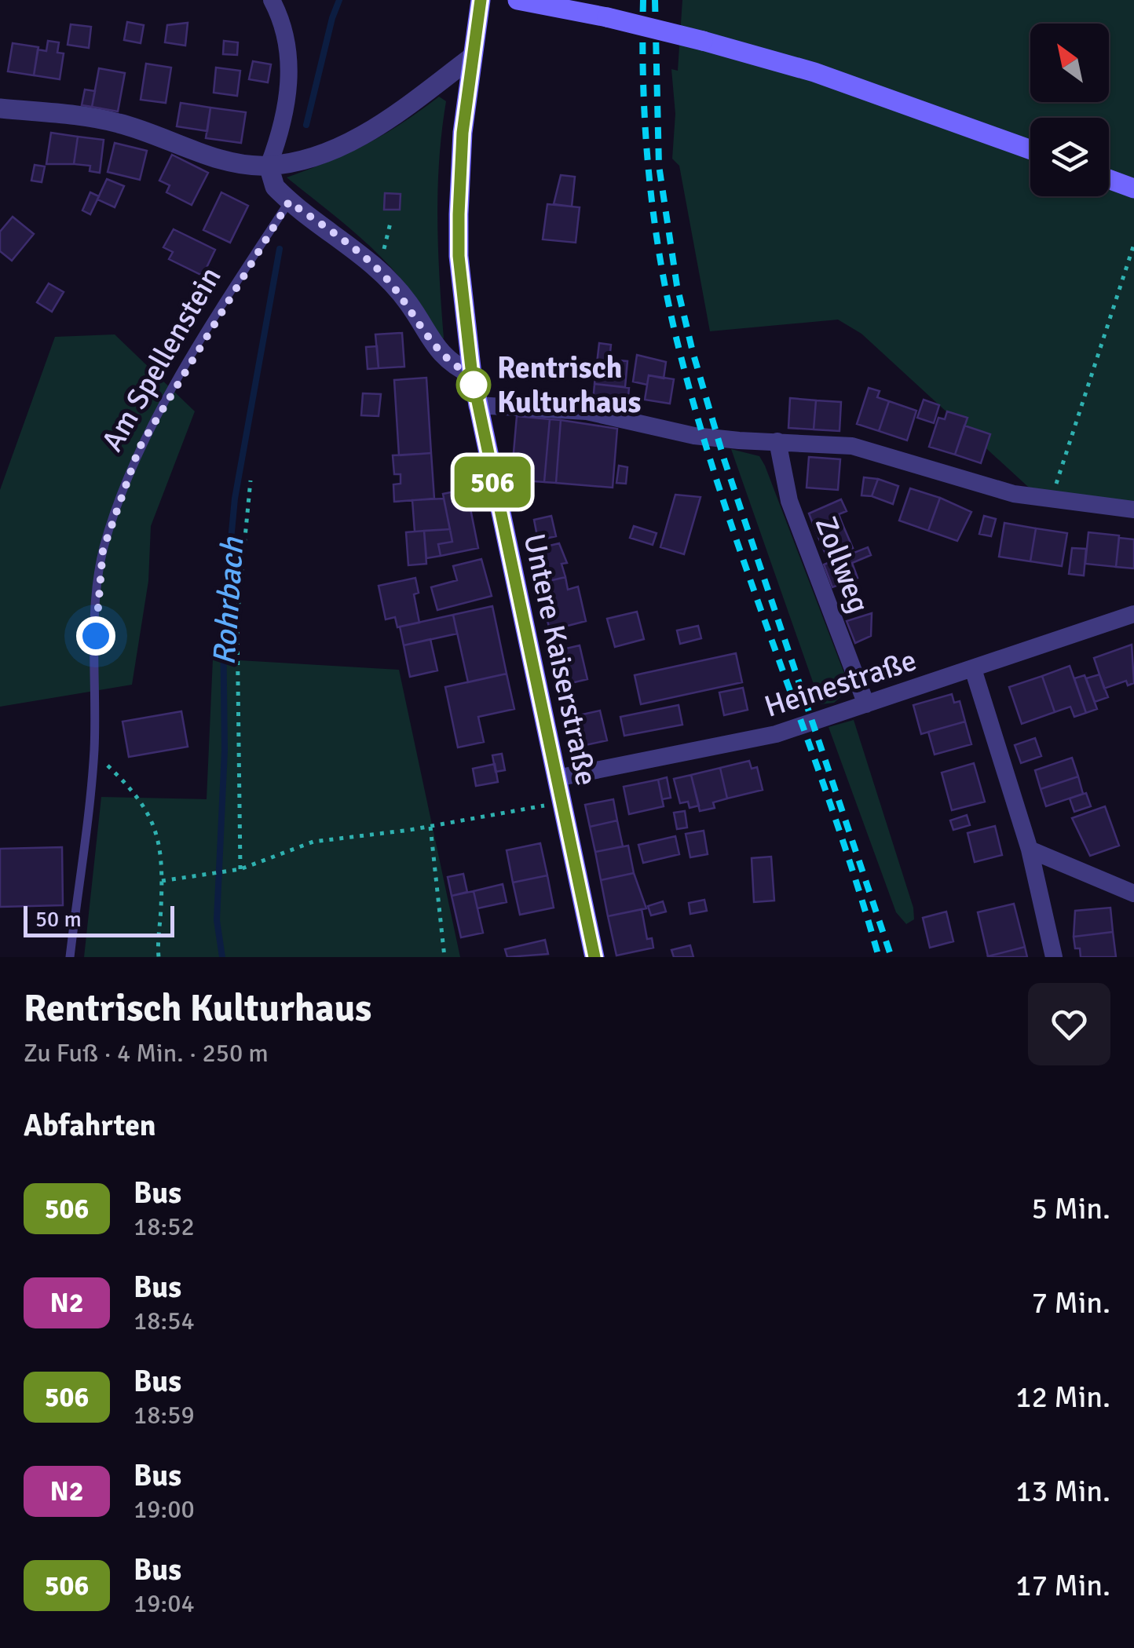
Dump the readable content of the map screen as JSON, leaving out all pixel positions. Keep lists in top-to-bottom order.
{
  "streets": {
    "main road": ["Untere Kaiserstraße"],
    "street": ["Zollweg", "Heinestraße"],
    "lane": ["Am Spellenstein"]
  },
  "crossings": [
    ["Zollweg", "Heinestraße"],
    ["Untere Kaiserstraße", "Heinestraße"]
  ],
  "water": ["Rohrbach"],
  "places": ["Rentrisch Kulturhaus"],
  "lines": ["bus line 506"],
  "scale_bar": "50 m",
  "north": "top left",
  "page": {
    "on_map": "506",
    "scale": "50 m",
    "heading": [
      ["Rentrisch Kulturhaus", "Zu Fuß · 4 Min. · 250 m"],
      "Abfahrten"
    ],
    "list": [
      {
        "mark": "506",
        "name": "Bus",
        "note": "18:52",
        "value": "5 Min."
      },
      {
        "mark": "N2",
        "name": "Bus",
        "note": "18:54",
        "value": "7 Min."
      },
      {
        "mark": "506",
        "name": "Bus",
        "note": "18:59",
        "value": "12 Min."
      },
      {
        "mark": "N2",
        "name": "Bus",
        "note": "19:00",
        "value": "13 Min."
      },
      {
        "mark": "506",
        "name": "Bus",
        "note": "19:04",
        "value": "17 Min."
      }
    ]
  }
}
